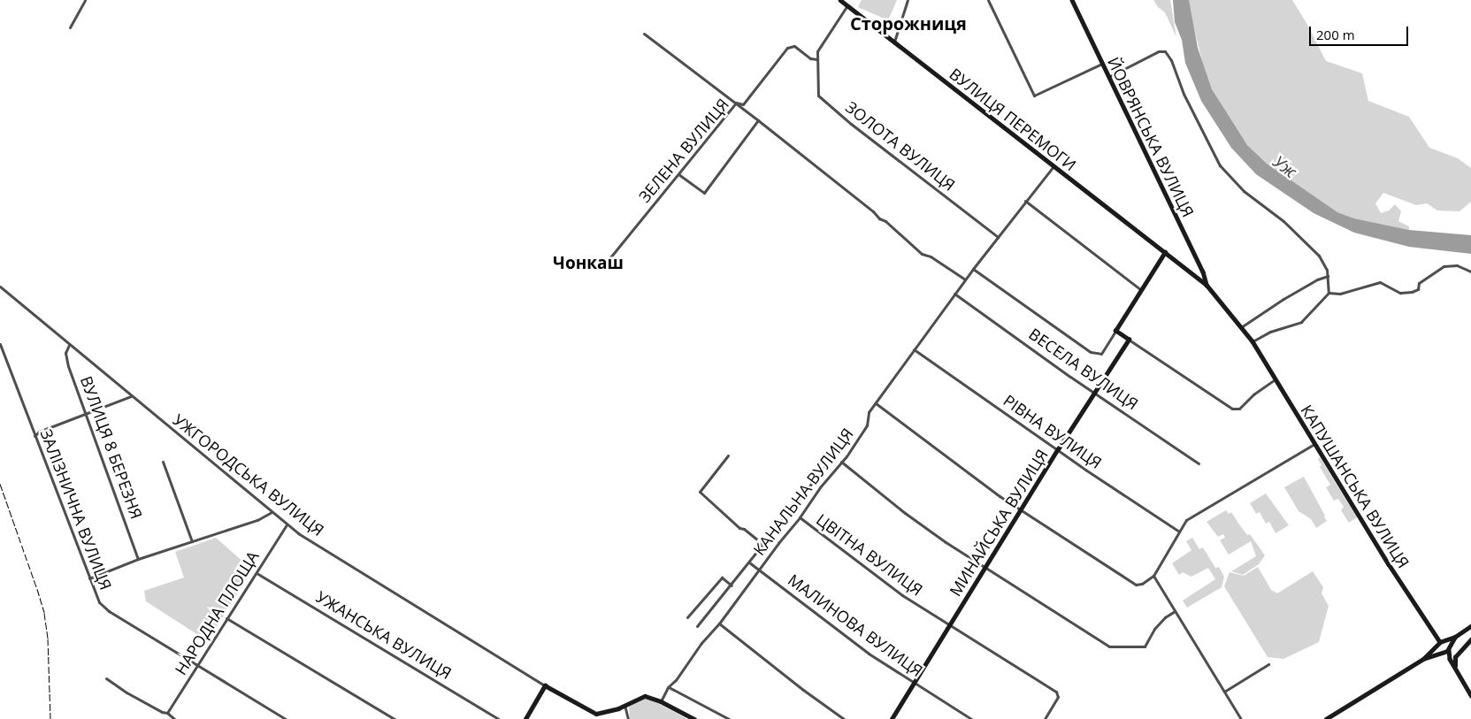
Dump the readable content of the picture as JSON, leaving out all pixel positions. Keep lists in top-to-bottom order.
{
  "streets": {
    "street": [
      "ВУЛИЦЯ ПЕРЕМОГИ",
      "ЙОВРЯНСЬКА ВУЛИЦЯ",
      "ЗОЛОТА ВУЛИЦЯ",
      "ЗЕЛЕНА ВУЛИЦЯ",
      "ВЕСЕЛА ВУЛИЦЯ",
      "РІВНА ВУЛИЦЯ",
      "ВУЛИЦЯ 8 БЕРЕЗНЯ",
      "УЖГОРОДСЬКА ВУЛИЦЯ",
      "КАПУШАНСЬКА ВУЛИЦЯ",
      "КАНАЛЬНА ВУЛИЦЯ",
      "ЗАЛІЗНИЧНА ВУЛИЦЯ",
      "МИНАЙСЬКА ВУЛИЦЯ",
      "ЦВІТНА ВУЛИЦЯ",
      "НАРОДНА ПЛОЩА",
      "МАЛИНОВА ВУЛИЦЯ",
      "УЖАНСЬКА ВУЛИЦЯ"
    ]
  },
  "crossings": [
    ["ВУЛИЦЯ ПЕРЕМОГИ", "ЙОВРЯНСЬКА ВУЛИЦЯ"],
    ["ВУЛИЦЯ ПЕРЕМОГИ", "КАПУШАНСЬКА ВУЛИЦЯ"],
    ["ВУЛИЦЯ ПЕРЕМОГИ", "КАНАЛЬНА ВУЛИЦЯ"],
    ["ЗОЛОТА ВУЛИЦЯ", "ЗЕЛЕНА ВУЛИЦЯ"],
    ["ЗОЛОТА ВУЛИЦЯ", "КАНАЛЬНА ВУЛИЦЯ"],
    ["ВЕСЕЛА ВУЛИЦЯ", "КАНАЛЬНА ВУЛИЦЯ"],
    ["ВЕСЕЛА ВУЛИЦЯ", "МИНАЙСЬКА ВУЛИЦЯ"],
    ["РІВНА ВУЛИЦЯ", "КАНАЛЬНА ВУЛИЦЯ"],
    ["РІВНА ВУЛИЦЯ", "МИНАЙСЬКА ВУЛИЦЯ"],
    ["ВУЛИЦЯ 8 БЕРЕЗНЯ", "УЖГОРОДСЬКА ВУЛИЦЯ"],
    ["ВУЛИЦЯ 8 БЕРЕЗНЯ", "НАРОДНА ПЛОЩА"],
    ["УЖГОРОДСЬКА ВУЛИЦЯ", "НАРОДНА ПЛОЩА"],
    ["КАНАЛЬНА ВУЛИЦЯ", "ЦВІТНА ВУЛИЦЯ"],
    ["КАНАЛЬНА ВУЛИЦЯ", "МАЛИНОВА ВУЛИЦЯ"],
    ["ЗАЛІЗНИЧНА ВУЛИЦЯ", "НАРОДНА ПЛОЩА"],
    ["МИНАЙСЬКА ВУЛИЦЯ", "ЦВІТНА ВУЛИЦЯ"],
    ["МИНАЙСЬКА ВУЛИЦЯ", "МАЛИНОВА ВУЛИЦЯ"],
    ["НАРОДНА ПЛОЩА", "УЖАНСЬКА ВУЛИЦЯ"]
  ],
  "districts": ["Сторожниця", "Чонкаш"],
  "water": ["Уж"],
  "scale_bar": "200 m"
}
